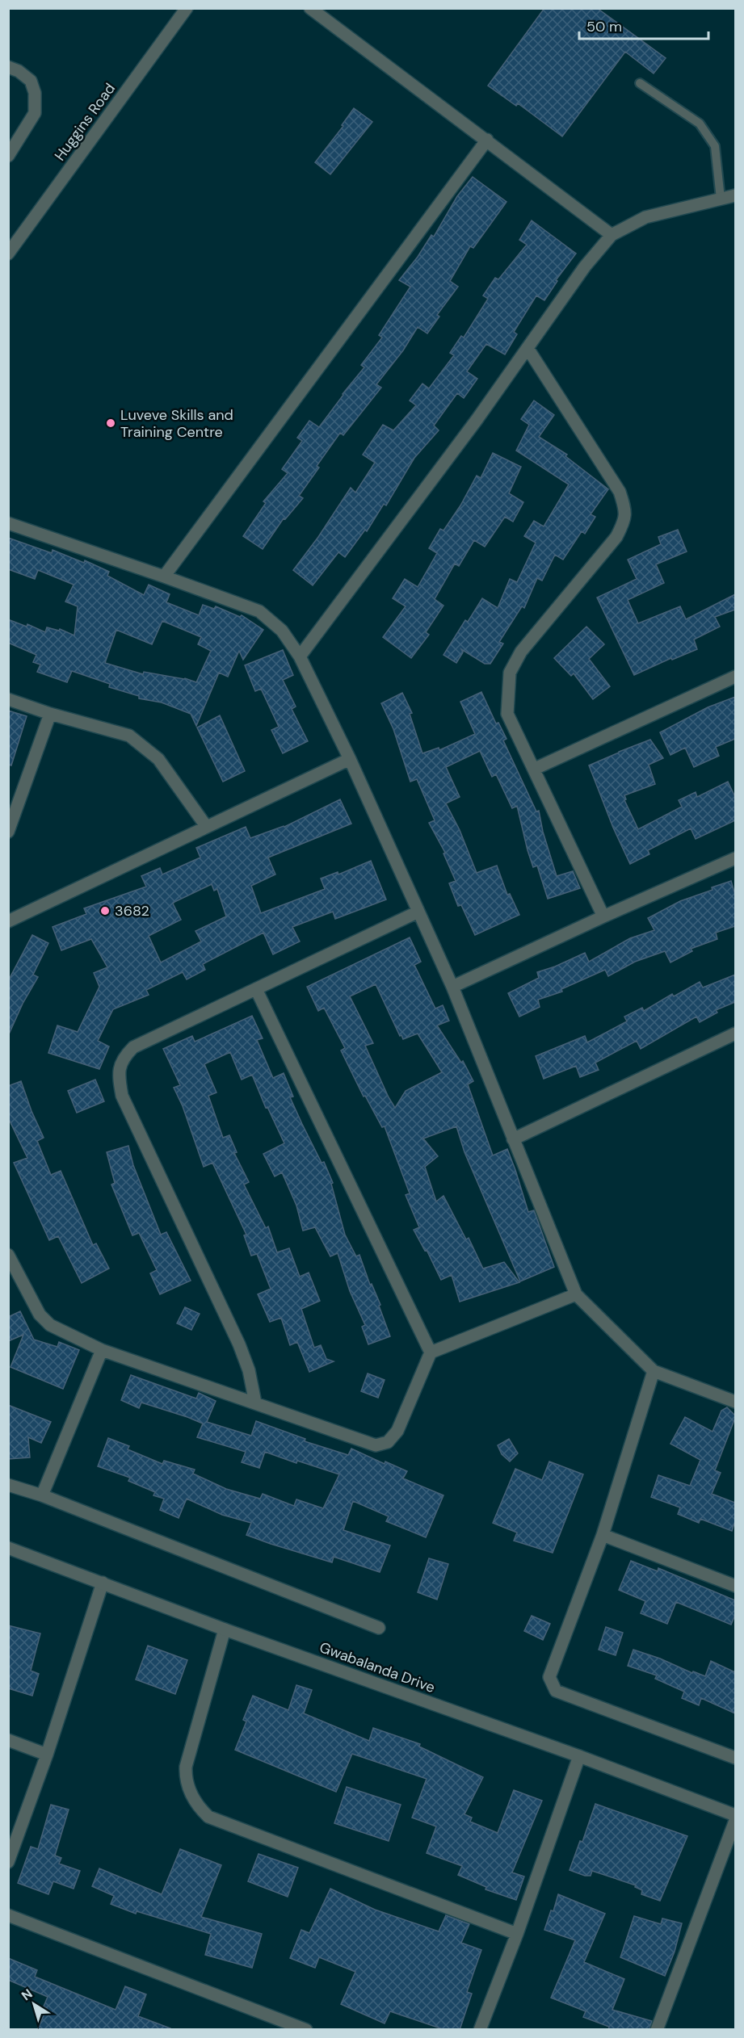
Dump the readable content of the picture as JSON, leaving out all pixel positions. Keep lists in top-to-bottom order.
{
  "streets": {
    "street": ["Huggins Road", "Gwabalanda Drive"]
  },
  "places": ["Luveve Skills and Training Centre", "3682"],
  "scale_bar": "50 m",
  "north": "top left"
}
